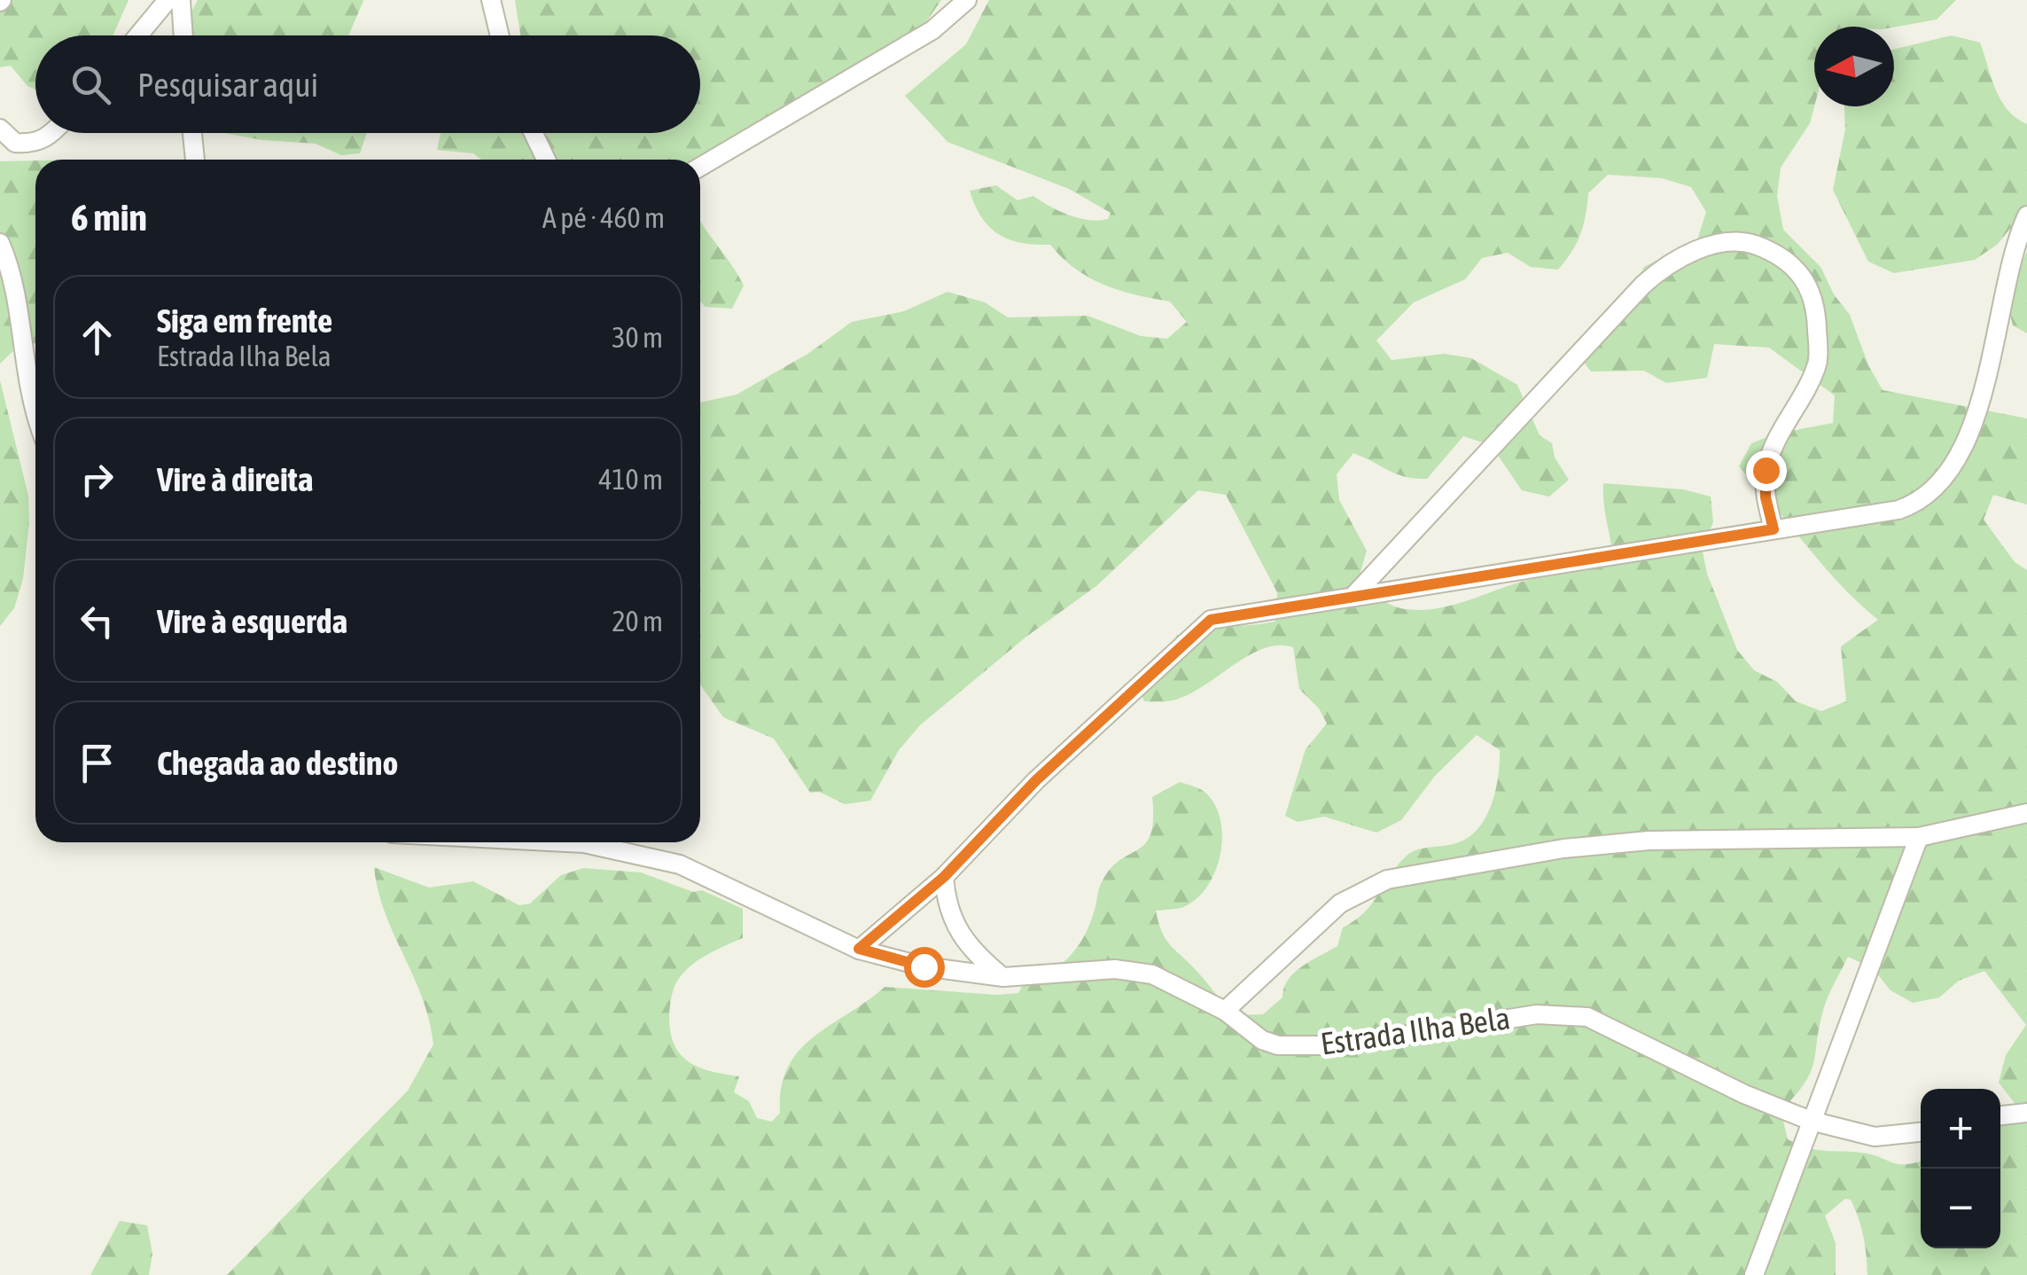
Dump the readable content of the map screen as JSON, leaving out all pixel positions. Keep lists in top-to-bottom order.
{
  "streets": {
    "street": ["Estrada Ilha Bela"]
  },
  "north": "left",
  "page": {
    "search": "Pesquisar aqui",
    "heading": ["6 min", "A pé · 460 m"],
    "list": [
      ["Siga em frente", "Estrada Ilha Bela", "30 m"],
      ["Vire à direita", "410 m"],
      ["Vire à esquerda", "20 m"],
      "Chegada ao destino"
    ],
    "map_buttons": ["+", "−"]
  }
}
